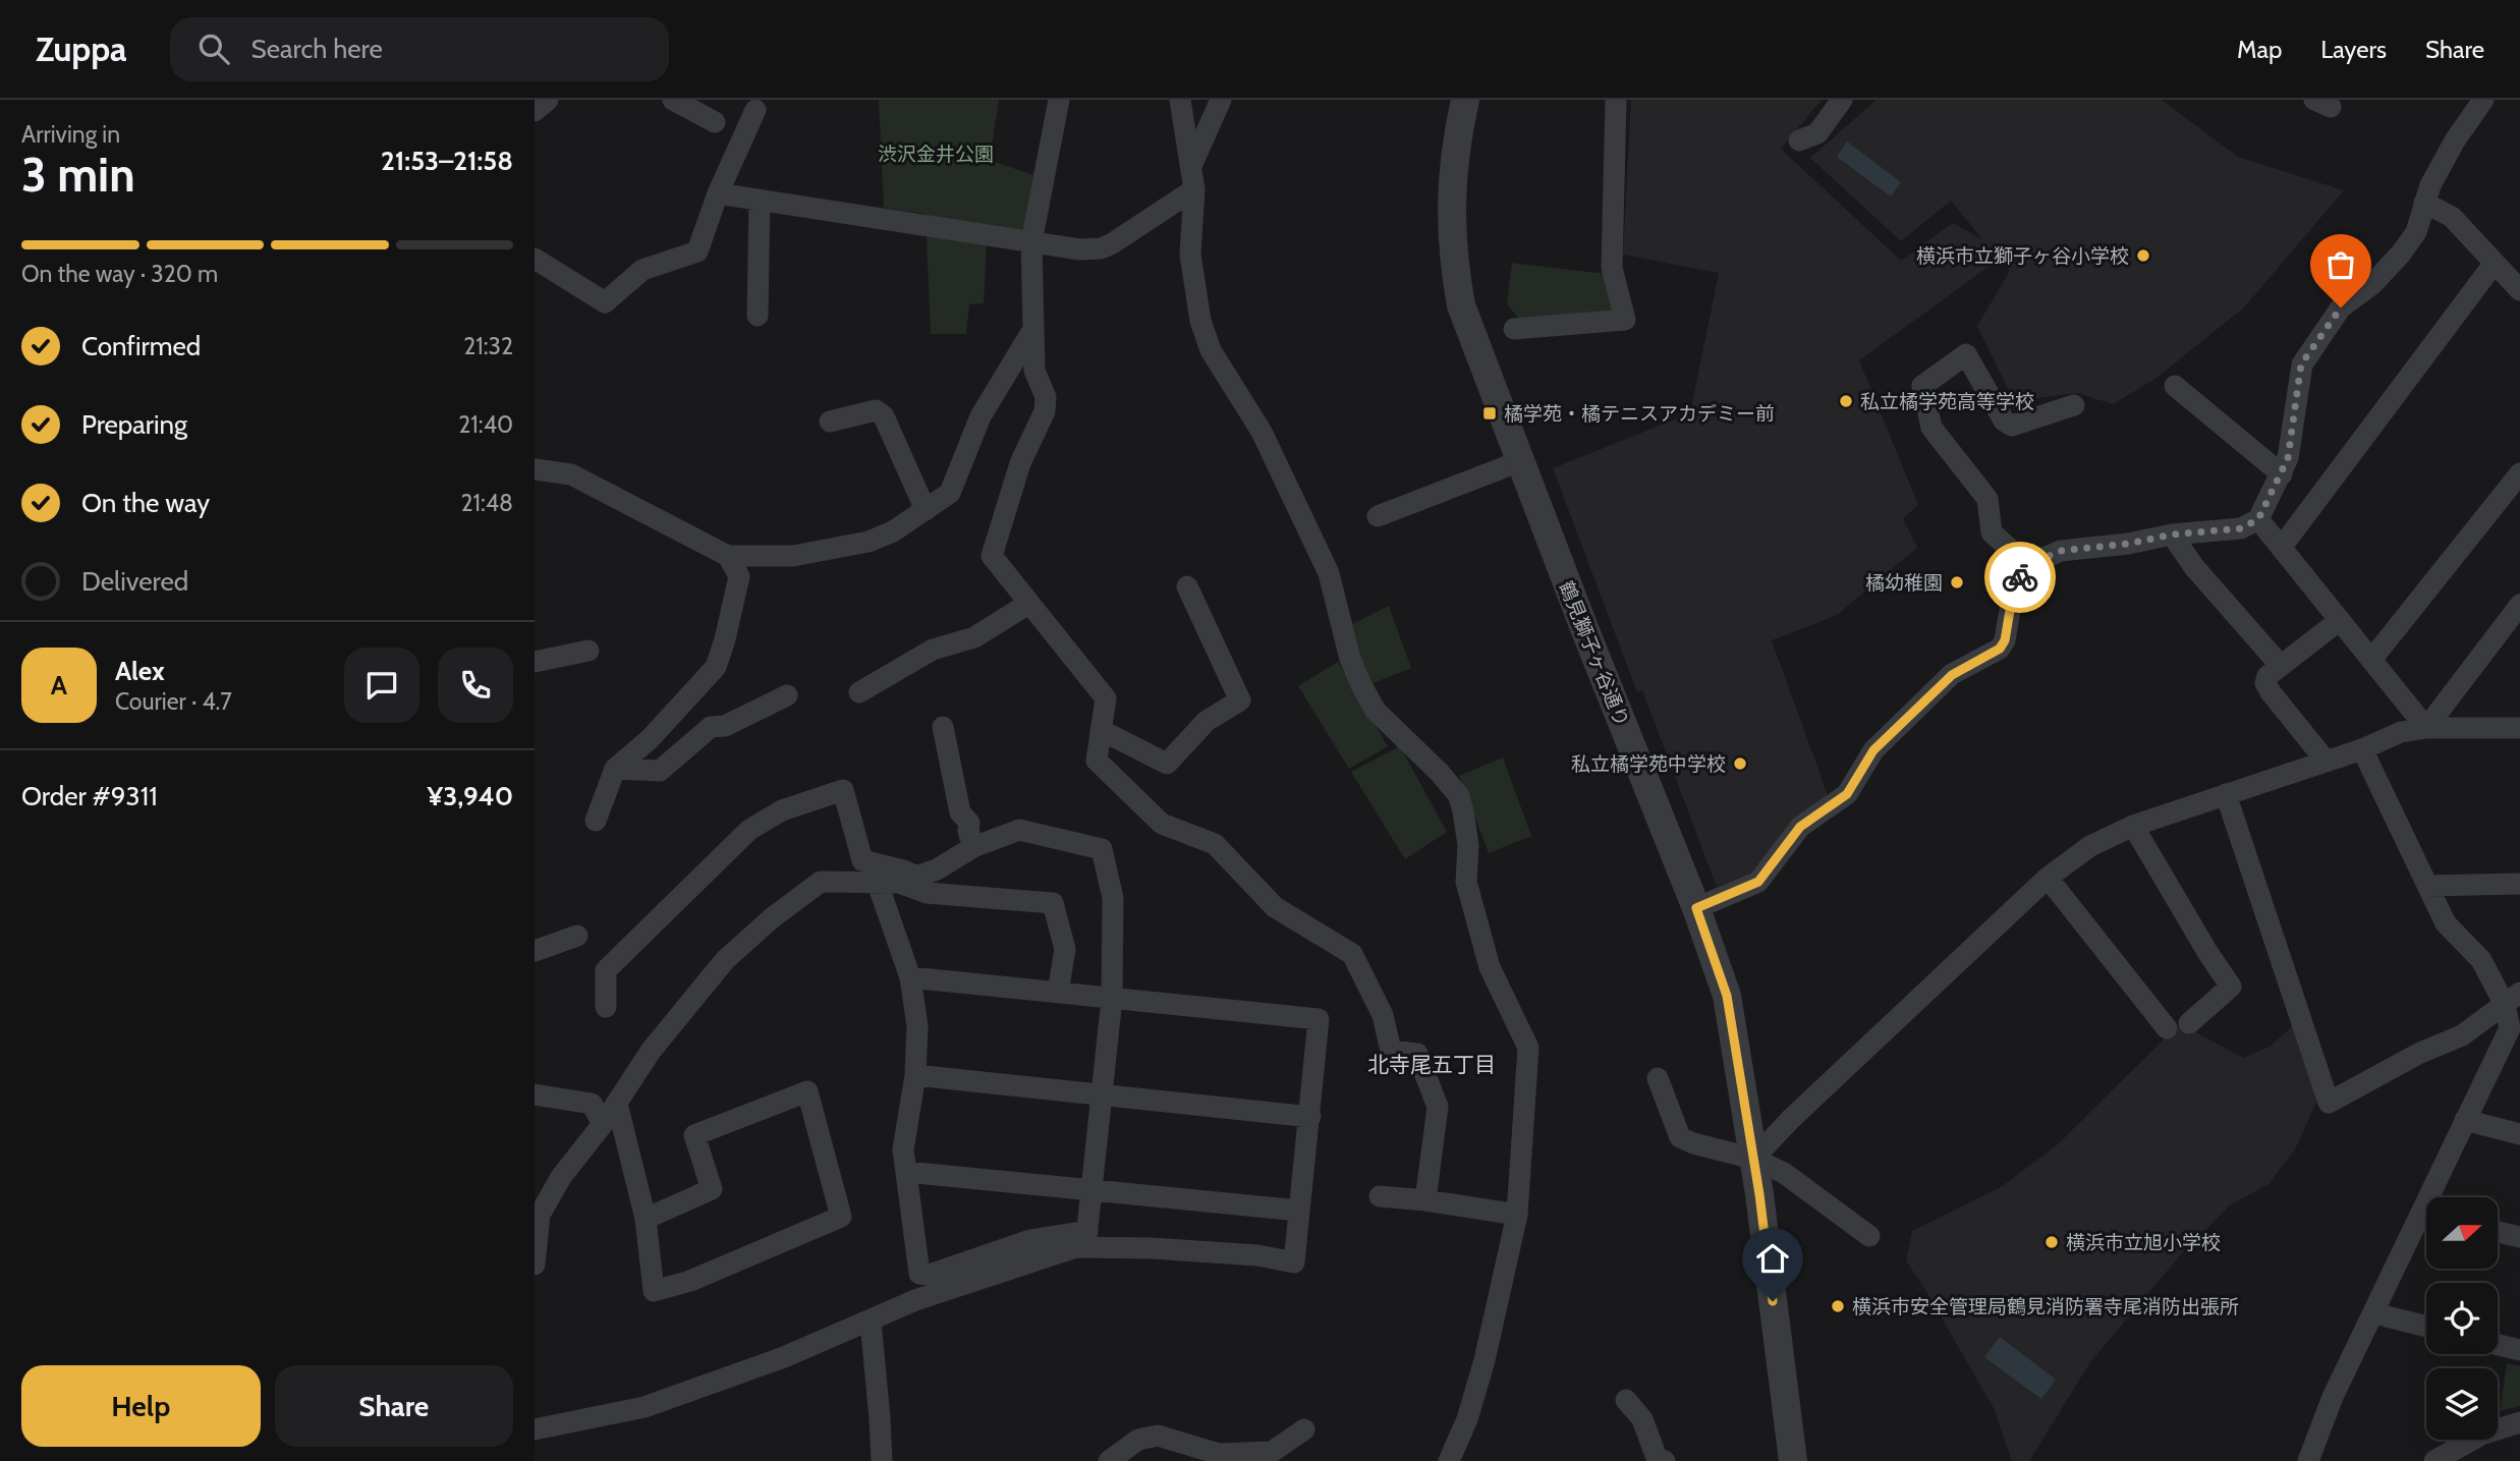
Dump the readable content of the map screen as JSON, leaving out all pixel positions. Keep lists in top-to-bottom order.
{
  "streets": {
    "street": ["鶴見獅子ヶ谷通り"]
  },
  "districts": ["北寺尾五丁目"],
  "parks": ["渋沢金井公園"],
  "places": {
    "other": [
      "横浜市立獅子ヶ谷小学校",
      "私立橘学苑高等学校",
      "橘幼稚園",
      "私立橘学苑中学校",
      "横浜市立旭小学校",
      "横浜市安全管理局鶴見消防署寺尾消防出張所"
    ],
    "transit": ["橘学苑・橘テニスアカデミー前"]
  },
  "north": "right",
  "page": {
    "header": "Zuppa",
    "search": "Search here",
    "nav": ["Map", "Layers", "Share"],
    "heading": ["3 min", "Arriving in", "21:53–21:58"],
    "panel": [
      "Alex",
      "Courier · 4.7",
      "Order #9311",
      "¥3,940"
    ],
    "bar": "On the way · 320 m",
    "list": [
      ["Confirmed", "21:32"],
      ["Preparing", "21:40"],
      ["On the way", "21:48"],
      "Delivered"
    ],
    "round": "A",
    "buttons": ["Help", "Share"]
  }
}
